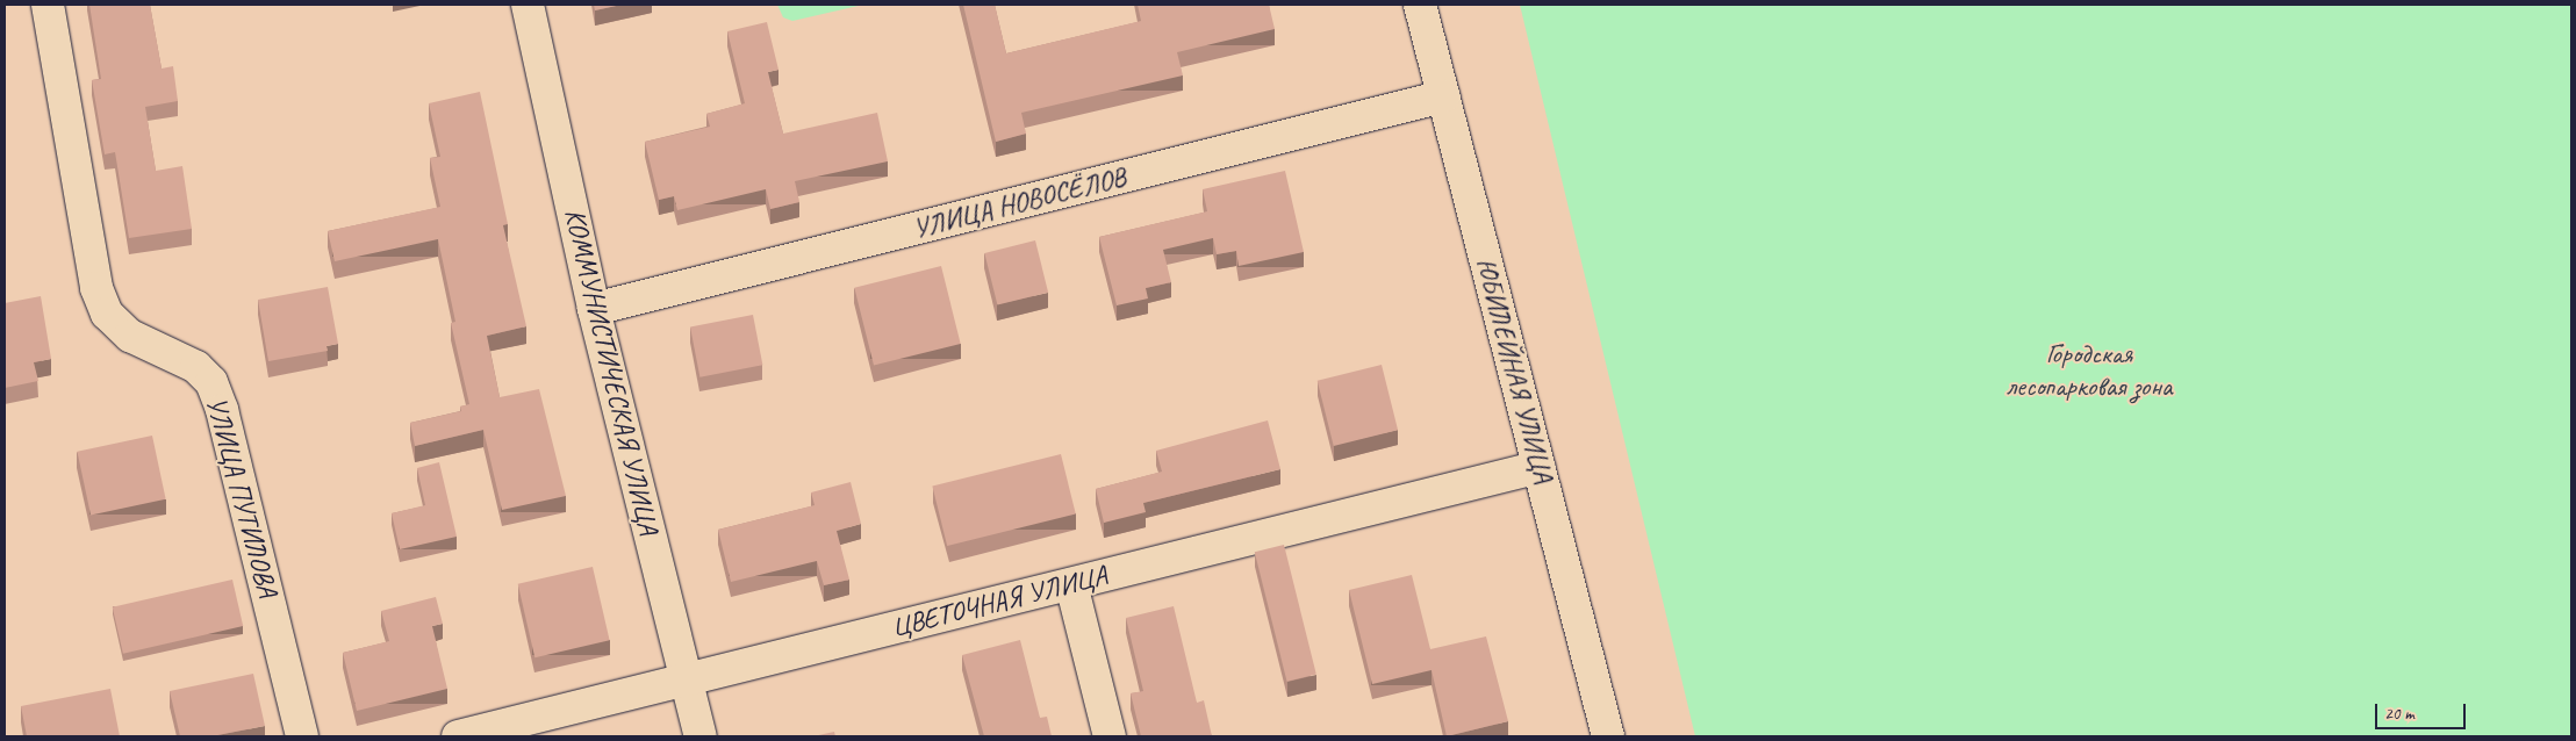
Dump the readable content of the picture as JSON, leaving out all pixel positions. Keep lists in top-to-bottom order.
{
  "streets": {
    "street": [
      "УЛИЦА НОВОСЁЛОВ",
      "ЮБИЛЕЙНАЯ УЛИЦА",
      "КОММУНИСТИЧЕСКАЯ УЛИЦА",
      "УЛИЦА ПУТИЛОВА",
      "ЦВЕТОЧНАЯ УЛИЦА"
    ]
  },
  "crossings": [
    ["УЛИЦА НОВОСЁЛОВ", "ЮБИЛЕЙНАЯ УЛИЦА"],
    ["УЛИЦА НОВОСЁЛОВ", "КОММУНИСТИЧЕСКАЯ УЛИЦА"],
    ["ЮБИЛЕЙНАЯ УЛИЦА", "ЦВЕТОЧНАЯ УЛИЦА"],
    ["КОММУНИСТИЧЕСКАЯ УЛИЦА", "ЦВЕТОЧНАЯ УЛИЦА"]
  ],
  "parks": ["Городская лесопарковая зона"],
  "scale_bar": "20 m"
}
